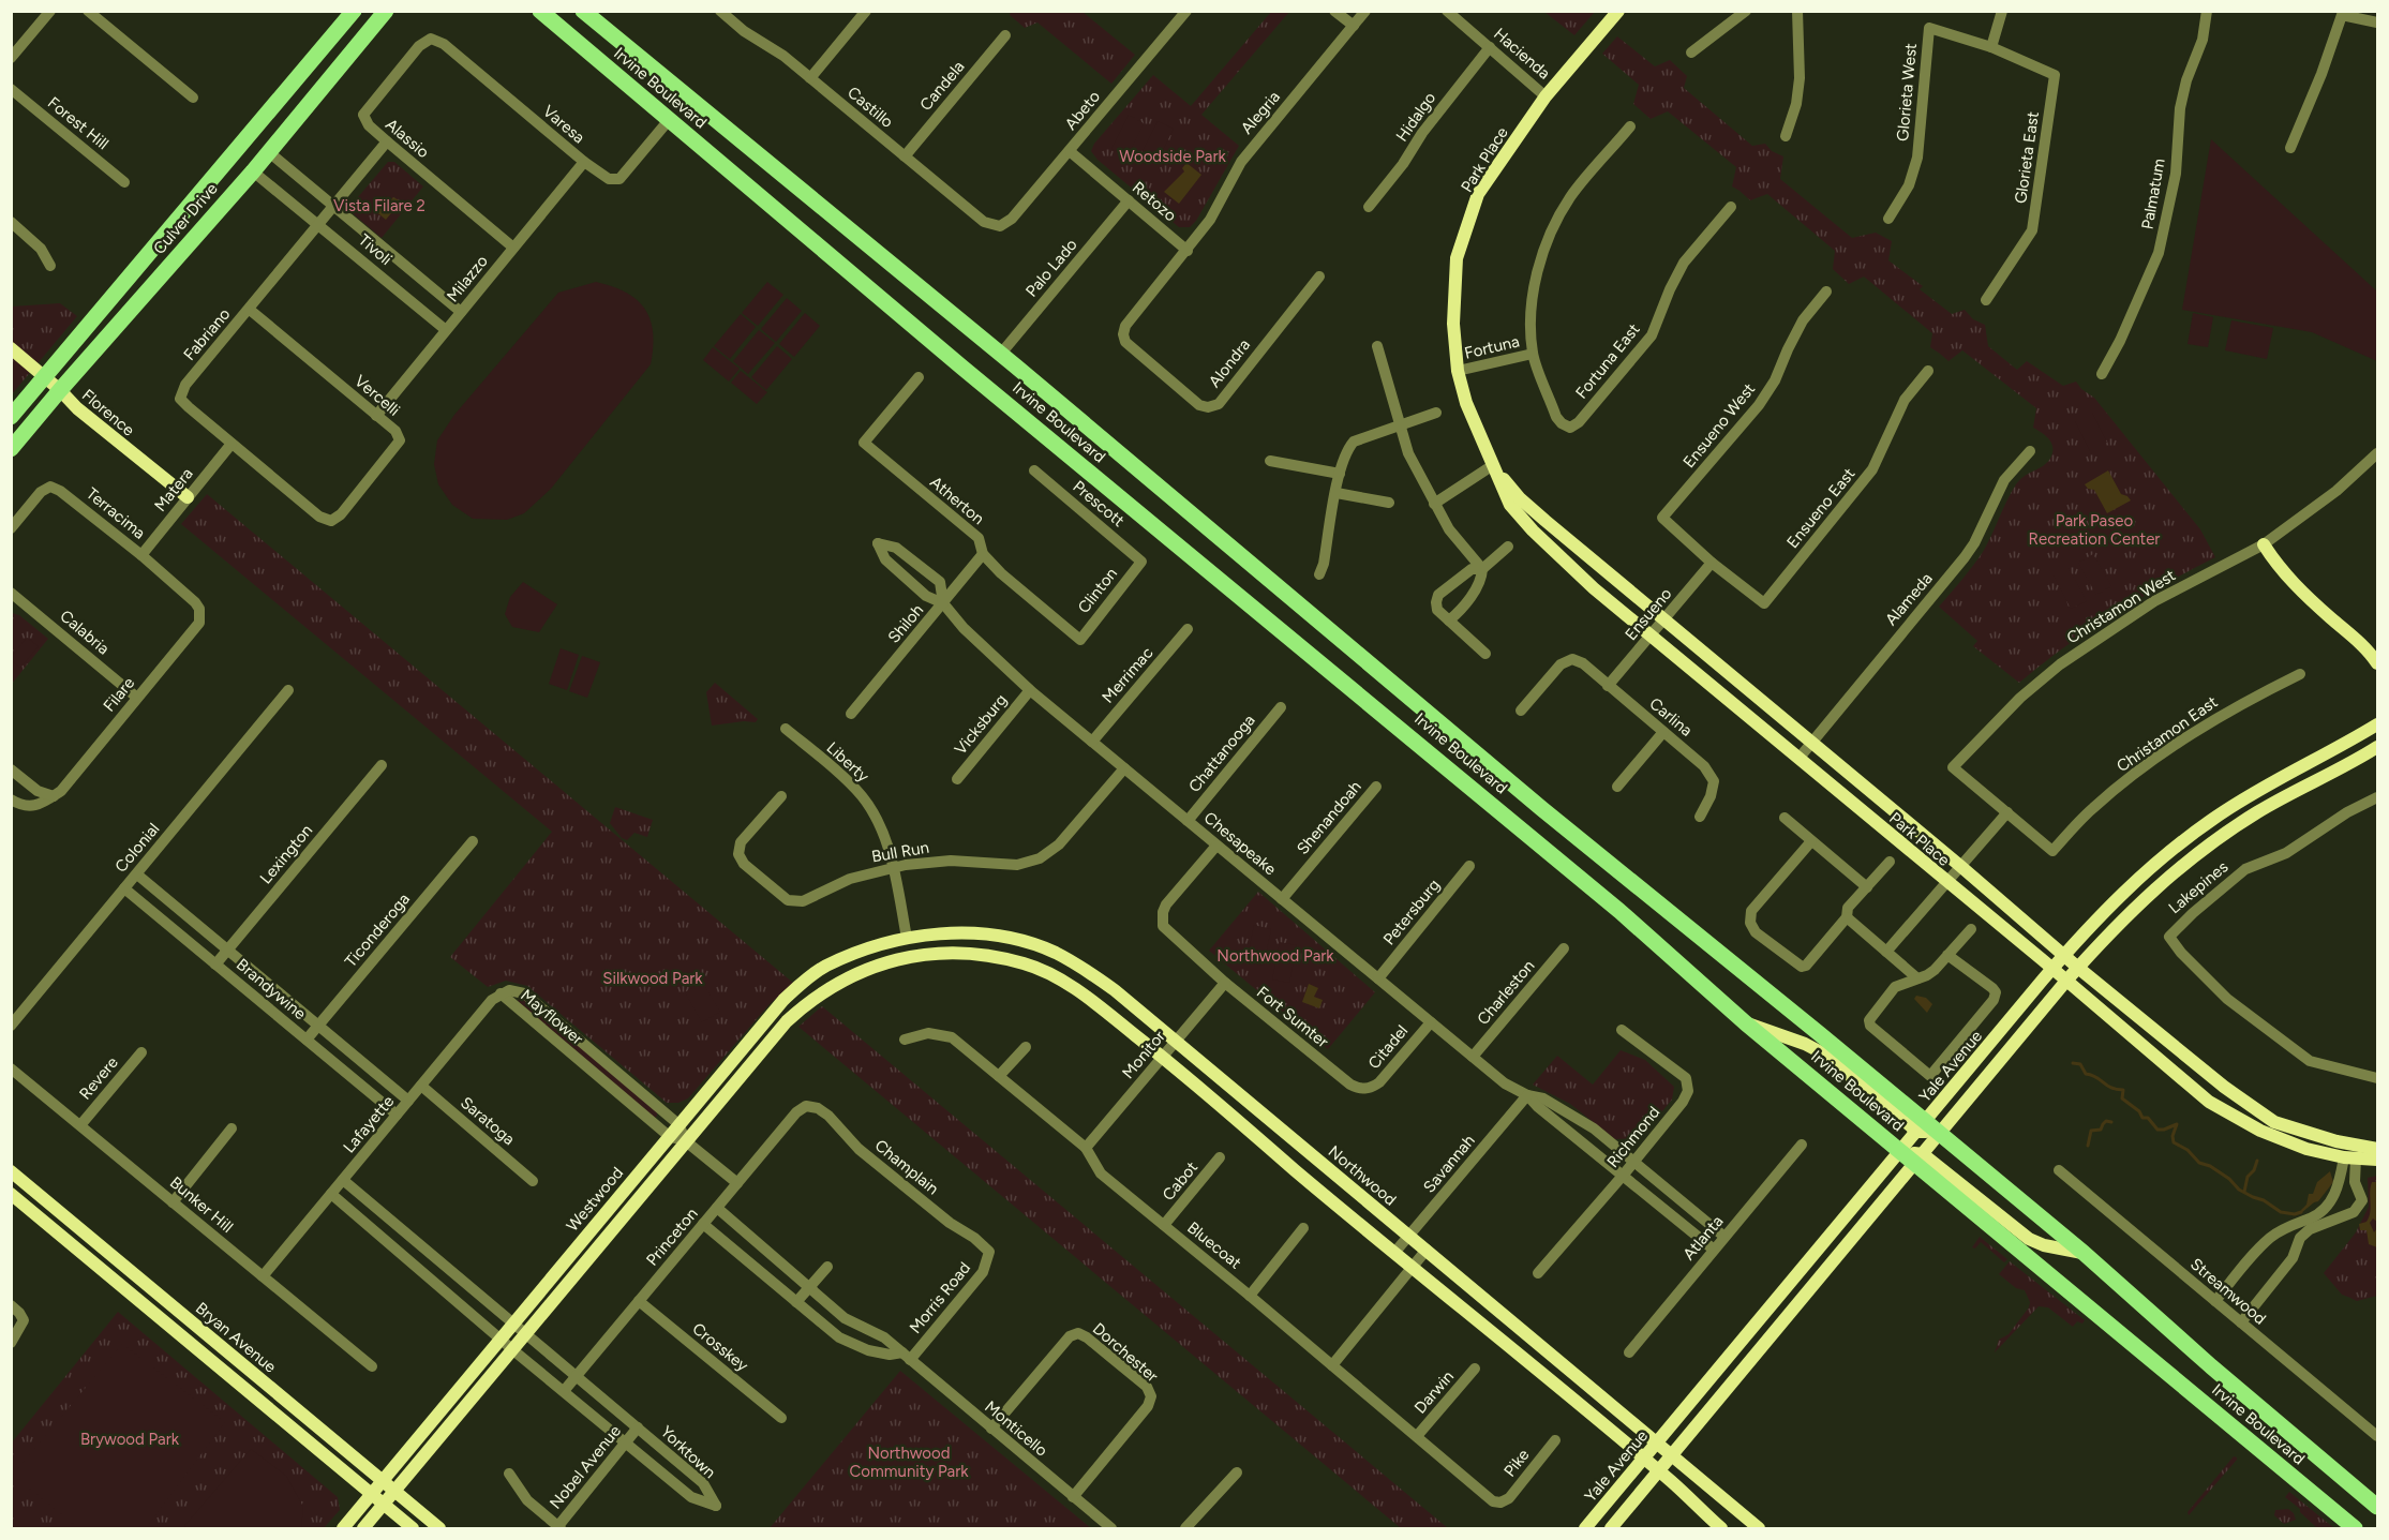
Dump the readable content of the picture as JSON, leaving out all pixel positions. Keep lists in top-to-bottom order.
{
  "streets": {
    "main road": ["Irvine Boulevard", "Culver Drive"],
    "street": [
      "Hacienda",
      "Candela",
      "Glorieta West",
      "Castillo",
      "Abeto",
      "Alegria",
      "Hidalgo",
      "Forest Hill",
      "Varesa",
      "Alassio",
      "Glorieta East",
      "Park Place",
      "Palmatum",
      "Retozo",
      "Tivoli",
      "Palo Lado",
      "Milazzo",
      "Fabriano",
      "Fortuna",
      "Fortuna East",
      "Alondra",
      "Vercelli",
      "Florence",
      "Ensueno West",
      "Matera",
      "Atherton",
      "Prescott",
      "Ensueno East",
      "Terracima",
      "Clinton",
      "Alameda",
      "Christamon West",
      "Ensueno",
      "Shiloh",
      "Calabria",
      "Merrimac",
      "Filare",
      "Carlina",
      "Vicksburg",
      "Christamon East",
      "Chattanooga",
      "Liberty",
      "Shenandoah",
      "Chesapeake",
      "Colonial",
      "Bull Run",
      "Lexington",
      "Lakepines",
      "Petersburg",
      "Ticonderoga",
      "Brandywine",
      "Charleston",
      "Mayflower",
      "Fort Sumter",
      "Citadel",
      "Monitor",
      "Yale Avenue",
      "Revere",
      "Saratoga",
      "Lafayette",
      "Richmond",
      "Savannah",
      "Champlain",
      "Northwood",
      "Cabot",
      "Westwood",
      "Bunker Hill",
      "Princeton",
      "Atlanta",
      "Bluecoat",
      "Streamwood",
      "Morris Road",
      "Bryan Avenue",
      "Crosskey",
      "Dorchester",
      "Darwin",
      "Monticello",
      "Yorktown",
      "Pike",
      "Nobel Avenue"
    ]
  },
  "crossings": [
    ["Hacienda", "Hidalgo"],
    ["Hacienda", "Park Place"],
    ["Candela", "Castillo"],
    ["Irvine Boulevard", "Varesa"],
    ["Irvine Boulevard", "Palo Lado"],
    ["Irvine Boulevard", "Yale Avenue"],
    ["Glorieta West", "Glorieta East"],
    ["Castillo", "Abeto"],
    ["Abeto", "Retozo"],
    ["Alegria", "Retozo"],
    ["Alegria", "Alondra"],
    ["Varesa", "Alassio"],
    ["Varesa", "Milazzo"],
    ["Alassio", "Milazzo"],
    ["Alassio", "Fabriano"],
    ["Park Place", "Fortuna"],
    ["Park Place", "Alameda"],
    ["Park Place", "Ensueno"],
    ["Park Place", "Yale Avenue"],
    ["Retozo", "Palo Lado"],
    ["Culver Drive", "Tivoli"],
    ["Culver Drive", "Florence"],
    ["Tivoli", "Milazzo"],
    ["Tivoli", "Fabriano"],
    ["Milazzo", "Vercelli"],
    ["Fabriano", "Vercelli"],
    ["Fabriano", "Matera"],
    ["Fortuna", "Fortuna East"],
    ["Florence", "Matera"],
    ["Ensueno West", "Ensueno East"],
    ["Ensueno West", "Ensueno"],
    ["Matera", "Terracima"],
    ["Atherton", "Clinton"],
    ["Atherton", "Shiloh"],
    ["Prescott", "Clinton"],
    ["Ensueno East", "Ensueno"],
    ["Terracima", "Filare"],
    ["Christamon West", "Christamon East"],
    ["Ensueno", "Carlina"],
    ["Shiloh", "Chesapeake"],
    ["Calabria", "Filare"],
    ["Merrimac", "Chesapeake"],
    ["Vicksburg", "Chesapeake"],
    ["Chattanooga", "Chesapeake"],
    ["Liberty", "Bull Run"],
    ["Liberty", "Northwood"],
    ["Liberty", "Westwood"],
    ["Shenandoah", "Chesapeake"],
    ["Chesapeake", "Bull Run"],
    ["Chesapeake", "Petersburg"],
    ["Chesapeake", "Charleston"],
    ["Chesapeake", "Fort Sumter"],
    ["Chesapeake", "Citadel"],
    ["Chesapeake", "Richmond"],
    ["Chesapeake", "Savannah"],
    ["Chesapeake", "Atlanta"],
    ["Colonial", "Brandywine"],
    ["Lexington", "Brandywine"],
    ["Ticonderoga", "Brandywine"],
    ["Brandywine", "Lafayette"],
    ["Mayflower", "Lafayette"],
    ["Mayflower", "Westwood"],
    ["Mayflower", "Princeton"],
    ["Fort Sumter", "Citadel"],
    ["Fort Sumter", "Monitor"],
    ["Monitor", "Northwood"],
    ["Monitor", "Westwood"],
    ["Monitor", "Bluecoat"],
    ["Yale Avenue", "Northwood"],
    ["Revere", "Bunker Hill"],
    ["Saratoga", "Lafayette"],
    ["Lafayette", "Bunker Hill"],
    ["Lafayette", "Yorktown"],
    ["Savannah", "Northwood"],
    ["Champlain", "Princeton"],
    ["Champlain", "Morris Road"],
    ["Northwood", "Westwood"],
    ["Cabot", "Bluecoat"],
    ["Westwood", "Bryan Avenue"],
    ["Westwood", "Yorktown"],
    ["Princeton", "Crosskey"],
    ["Princeton", "Monticello"],
    ["Princeton", "Yorktown"],
    ["Bluecoat", "Darwin"],
    ["Bluecoat", "Pike"],
    ["Morris Road", "Monticello"],
    ["Dorchester", "Monticello"],
    ["Yorktown", "Nobel Avenue"]
  ],
  "parks": [
    "Woodside Park",
    "Vista Filare 2",
    "Park Paseo Recreation Center",
    "Northwood Park",
    "Silkwood Park",
    "Brywood Park",
    "Northwood Community Park"
  ]
}
